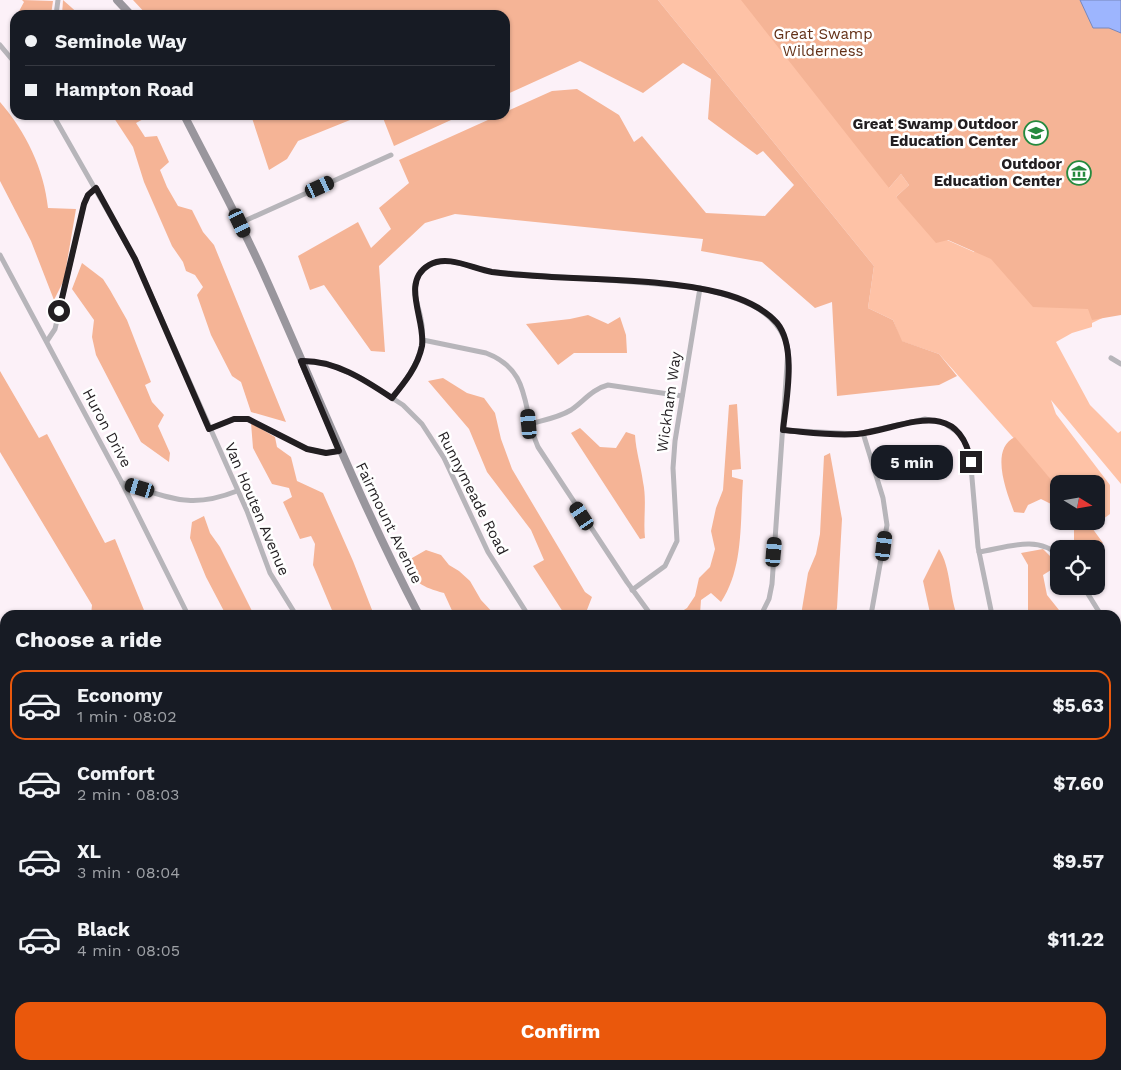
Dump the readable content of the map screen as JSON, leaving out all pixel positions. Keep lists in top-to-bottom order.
{
  "streets": {
    "main road": ["Fairmount Avenue"],
    "street": [
      "Wickham Way",
      "Huron Drive",
      "Runnymeade Road",
      "Van Houten Avenue"
    ]
  },
  "crossings": [
    ["Runnymeade Road", "Fairmount Avenue"]
  ],
  "parks": ["Great Swamp Wilderness"],
  "places": {
    "school or university": ["Great Swamp Outdoor Education Center"],
    "museum": ["Outdoor Education Center"]
  },
  "north": "right",
  "page": {
    "banner": ["Seminole Way", "Hampton Road"],
    "bubble": "5 min",
    "heading": "Choose a ride",
    "list": [
      {
        "name": "Economy",
        "note": "1 min · 08:02",
        "value": "$5.63"
      },
      {
        "name": "Comfort",
        "note": "2 min · 08:03",
        "value": "$7.60"
      },
      {
        "name": "XL",
        "note": "3 min · 08:04",
        "value": "$9.57"
      },
      {
        "name": "Black",
        "note": "4 min · 08:05",
        "value": "$11.22"
      }
    ],
    "buttons": "Confirm"
  }
}
